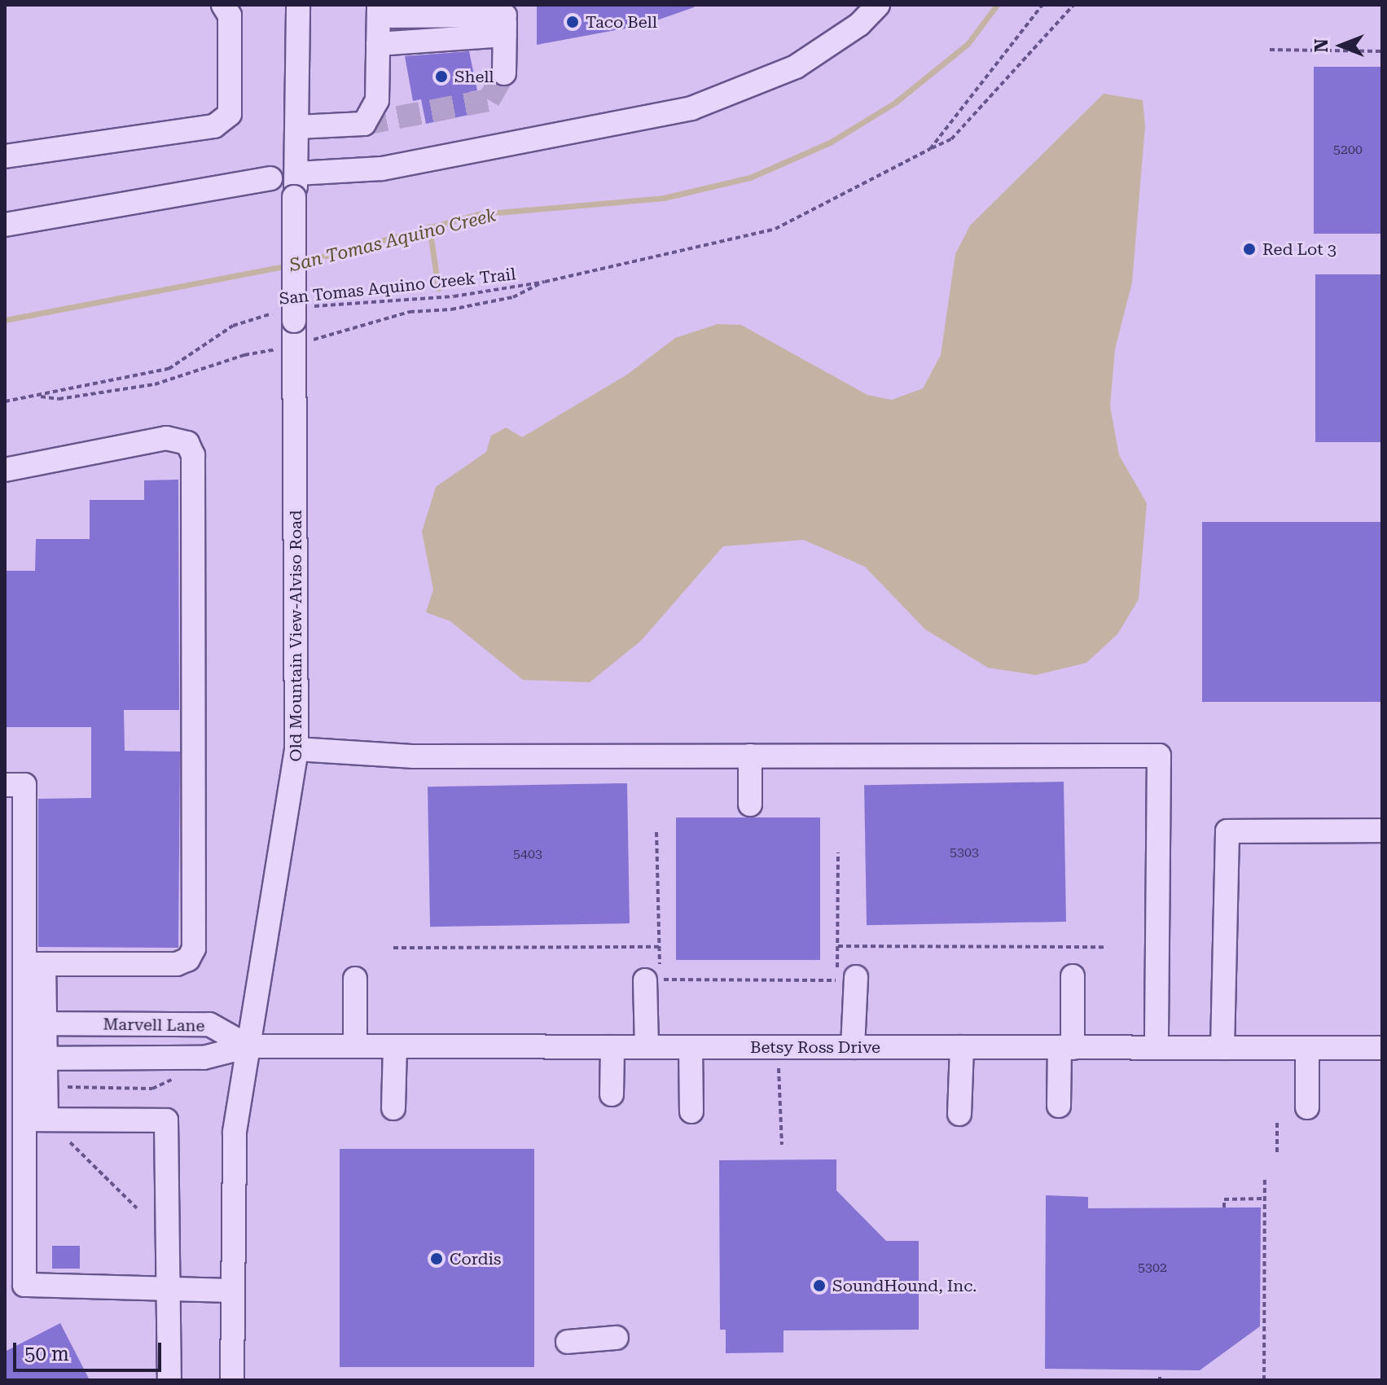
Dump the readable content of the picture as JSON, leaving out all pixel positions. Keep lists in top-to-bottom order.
{
  "streets": {
    "street": ["Old Mountain View-Alviso Road", "Marvell Lane", "Betsy Ross Drive"],
    "path": ["San Tomas Aquino Creek Trail"]
  },
  "crossings": [
    ["San Tomas Aquino Creek Trail", "Old Mountain View-Alviso Road"],
    ["Old Mountain View-Alviso Road", "Marvell Lane"],
    ["Old Mountain View-Alviso Road", "Betsy Ross Drive"],
    ["Marvell Lane", "Betsy Ross Drive"]
  ],
  "water": ["San Tomas Aquino Creek"],
  "places": [
    "Taco Bell",
    "Shell",
    "Red Lot 3",
    "Cordis",
    "SoundHound, Inc."
  ],
  "house_numbers": [
    "5200",
    "5303",
    "5403",
    "5302"
  ],
  "scale_bar": "50 m",
  "north": "left"
}
